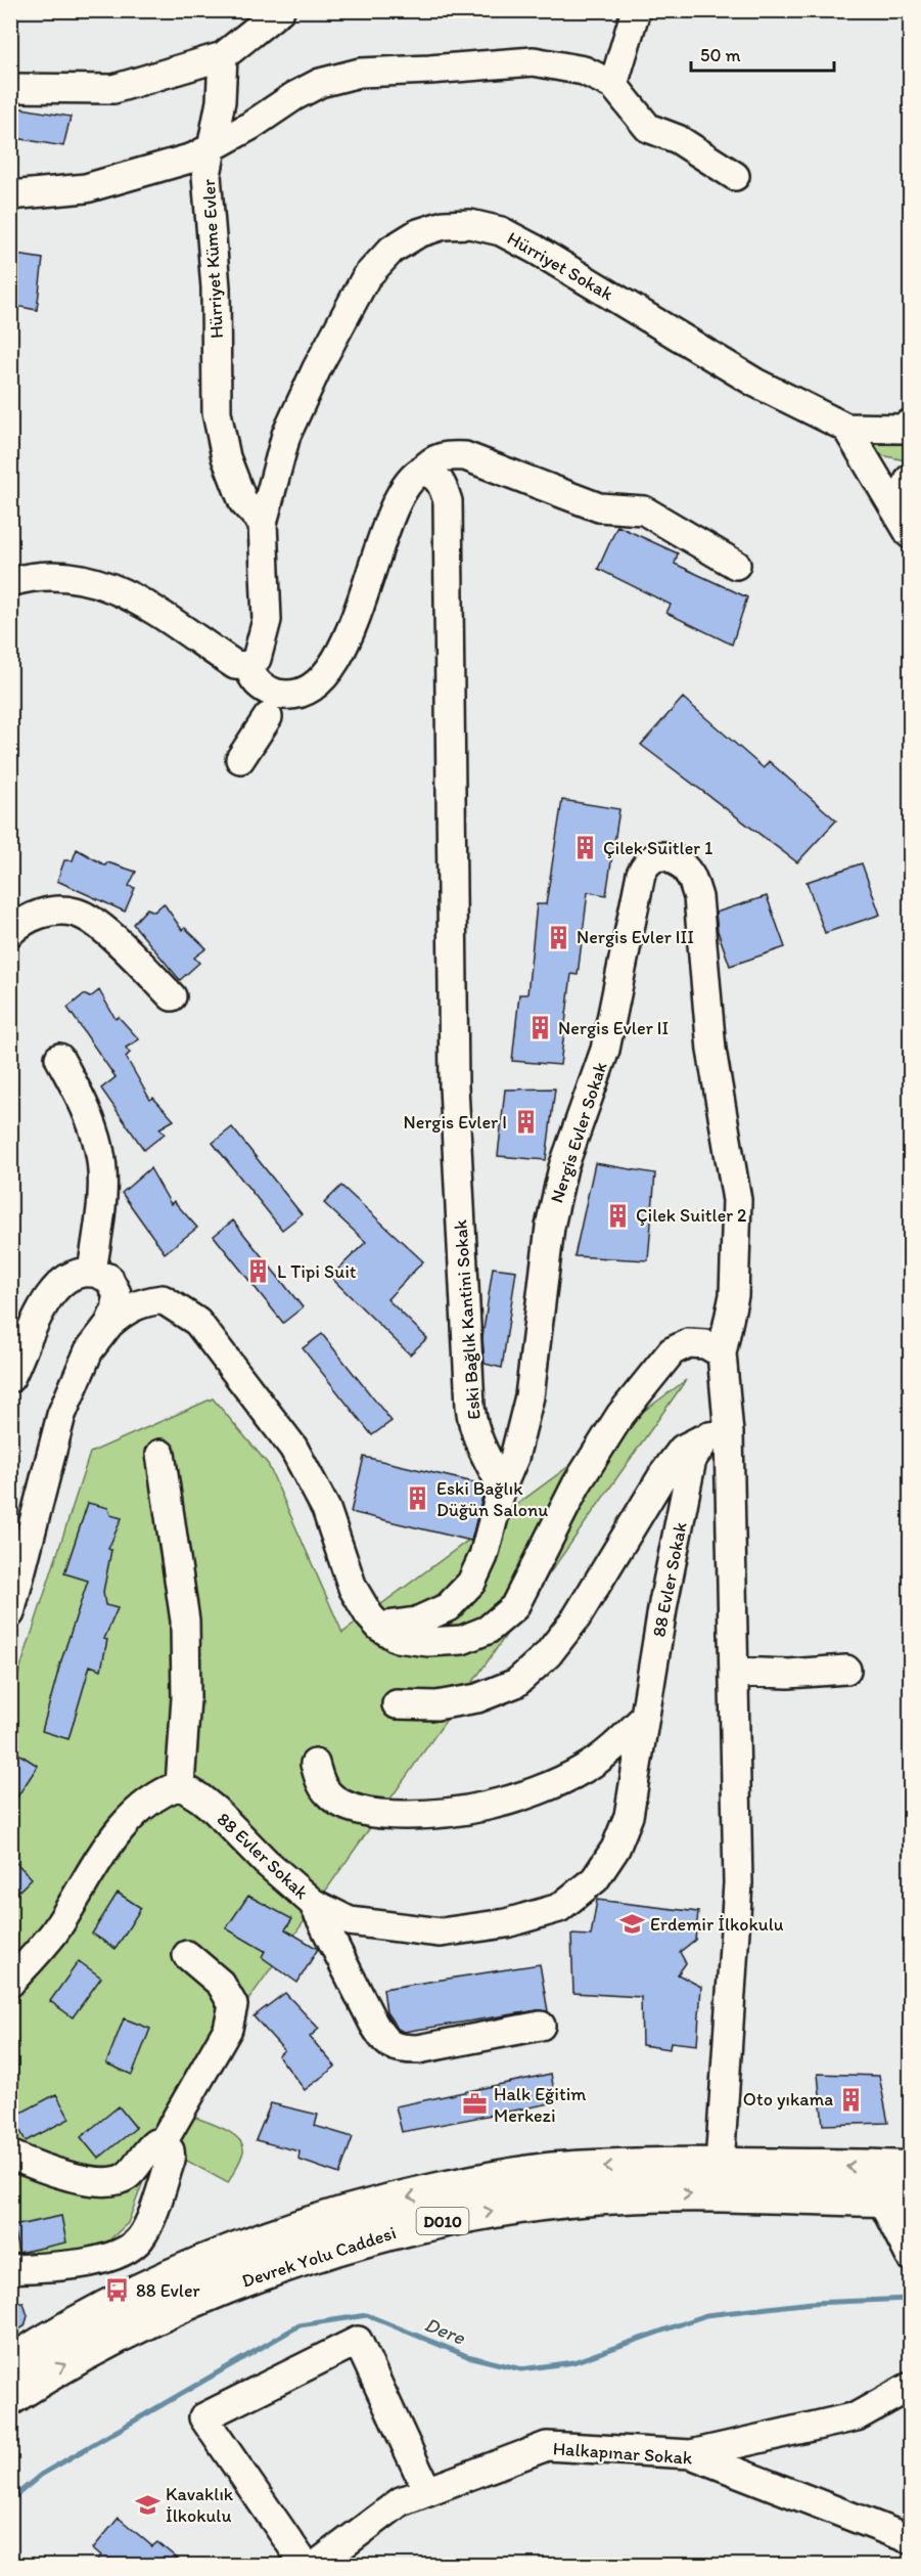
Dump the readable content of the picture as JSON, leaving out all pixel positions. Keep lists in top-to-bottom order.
{
  "streets": {
    "highway": ["D010", "Devrek Yolu Caddesi"],
    "street": [
      "Hürriyet Küme Evler",
      "Hürriyet Sokak",
      "Nergis Evler Sokak",
      "Eski Bağlık Kantini Sokak",
      "88 Evler Sokak",
      "Halkapınar Sokak"
    ]
  },
  "crossings": [
    ["Hürriyet Küme Evler", "Hürriyet Sokak"],
    ["Nergis Evler Sokak", "Eski Bağlık Kantini Sokak"]
  ],
  "water": ["Dere"],
  "places": {
    "building": [
      "Çilek Suitler 1",
      "Nergis Evler III",
      "Nergis Evler II",
      "Nergis Evler I",
      "Çilek Suitler 2",
      "L Tipi Suit",
      "Eski Bağlık Düğün Salonu",
      "Oto yıkama"
    ],
    "school or university": ["Erdemir İlkokulu", "Kavaklık İlkokulu"],
    "office": ["Halk Eğitim Merkezi"],
    "bus stop": ["88 Evler"]
  },
  "scale_bar": "50 m"
}
